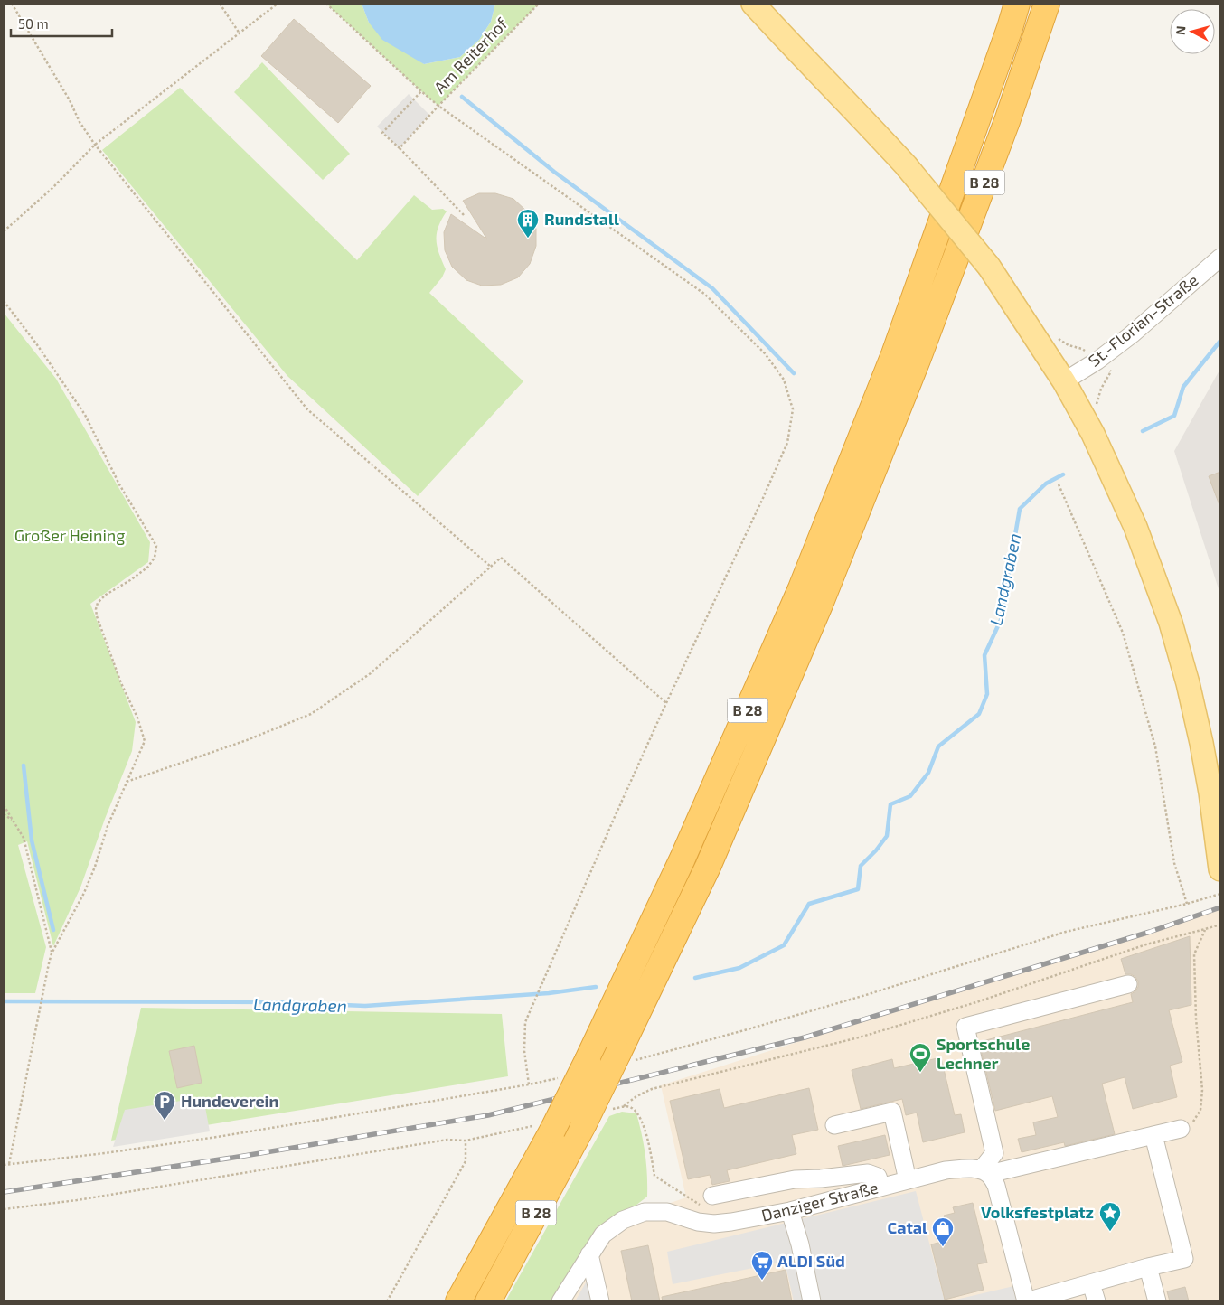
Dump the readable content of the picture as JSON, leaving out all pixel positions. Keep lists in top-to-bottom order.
{
  "streets": {
    "highway": ["B 28"],
    "street": ["St.-Florian-Straße", "Danziger Straße"],
    "path": ["Am Reiterhof"]
  },
  "water": ["Landgraben"],
  "parks": ["Großer Heining"],
  "places": {
    "building": ["Rundstall"],
    "sports": ["Sportschule Lechner"],
    "parking": ["Hundeverein"],
    "place": ["Volksfestplatz"],
    "shop": ["Catal"],
    "supermarket": ["ALDI Süd"]
  },
  "scale_bar": "50 m",
  "north": "left"
}
